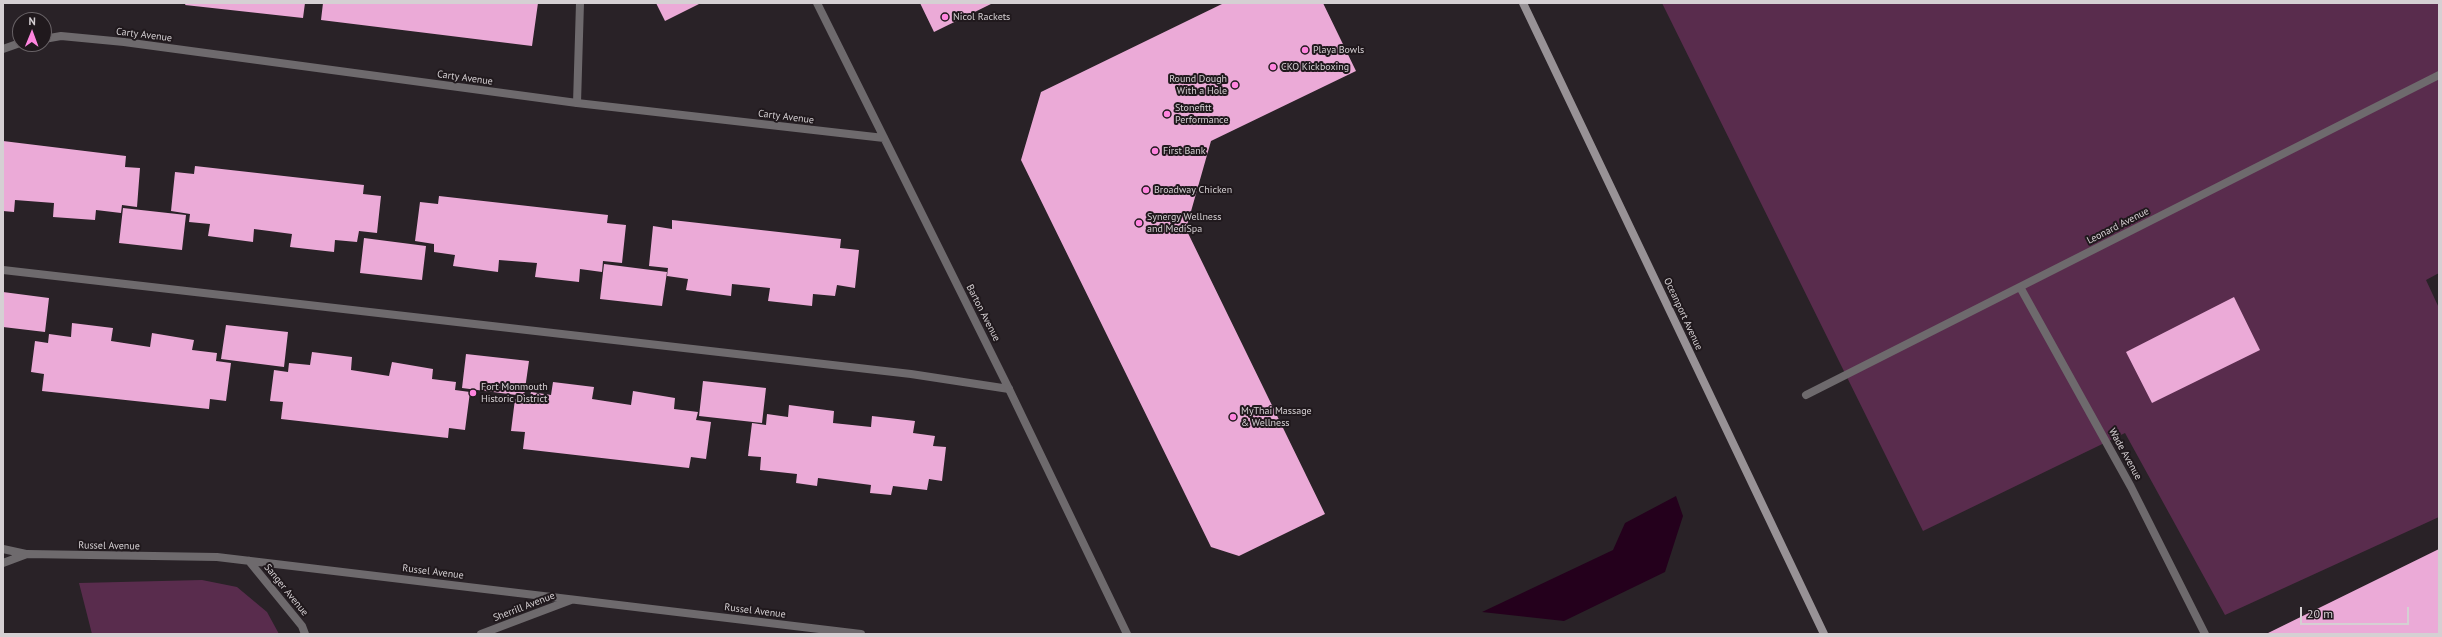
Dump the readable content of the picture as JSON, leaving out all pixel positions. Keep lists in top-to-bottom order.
{
  "streets": {
    "main road": ["Oceanport Avenue"],
    "street": [
      "Carty Avenue",
      "Leonard Avenue",
      "Barton Avenue",
      "Wade Avenue",
      "Russel Avenue",
      "Sanger Avenue",
      "Sherrill Avenue"
    ]
  },
  "crossings": [
    ["Carty Avenue", "Barton Avenue"],
    ["Leonard Avenue", "Wade Avenue"],
    ["Russel Avenue", "Sanger Avenue"],
    ["Russel Avenue", "Sherrill Avenue"]
  ],
  "places": [
    "Nicol Rackets",
    "Playa Bowls",
    "CKO Kickboxing",
    "Round Dough With a Hole",
    "Stonefitt Performance",
    "First Bank",
    "Broadway Chicken",
    "Synergy Wellness and MediSpa",
    "Fort Monmouth Historic District",
    "MyThai Massage & Wellness"
  ],
  "scale_bar": "20 m",
  "north": "top"
}
